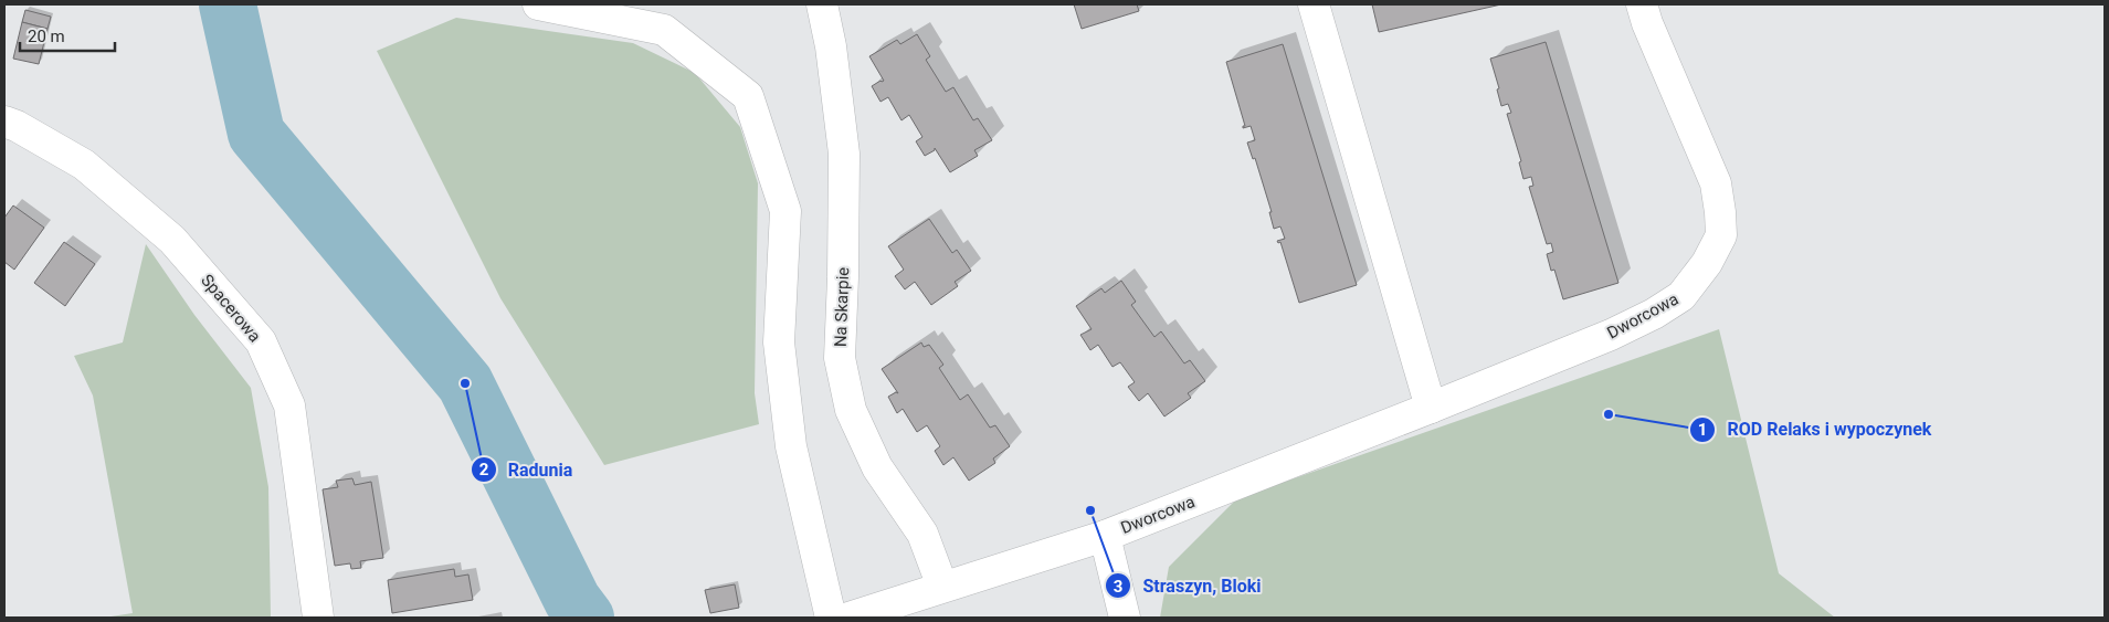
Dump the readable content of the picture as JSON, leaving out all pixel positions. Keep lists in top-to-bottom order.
{
  "streets": {
    "street": ["Na Skarpie", "Spacerowa", "Dworcowa"]
  },
  "crossings": [
    ["Na Skarpie", "Dworcowa"]
  ],
  "places": ["Radunia", "ROD Relaks i wypoczynek", "Straszyn, Bloki"],
  "scale_bar": "20 m"
}
